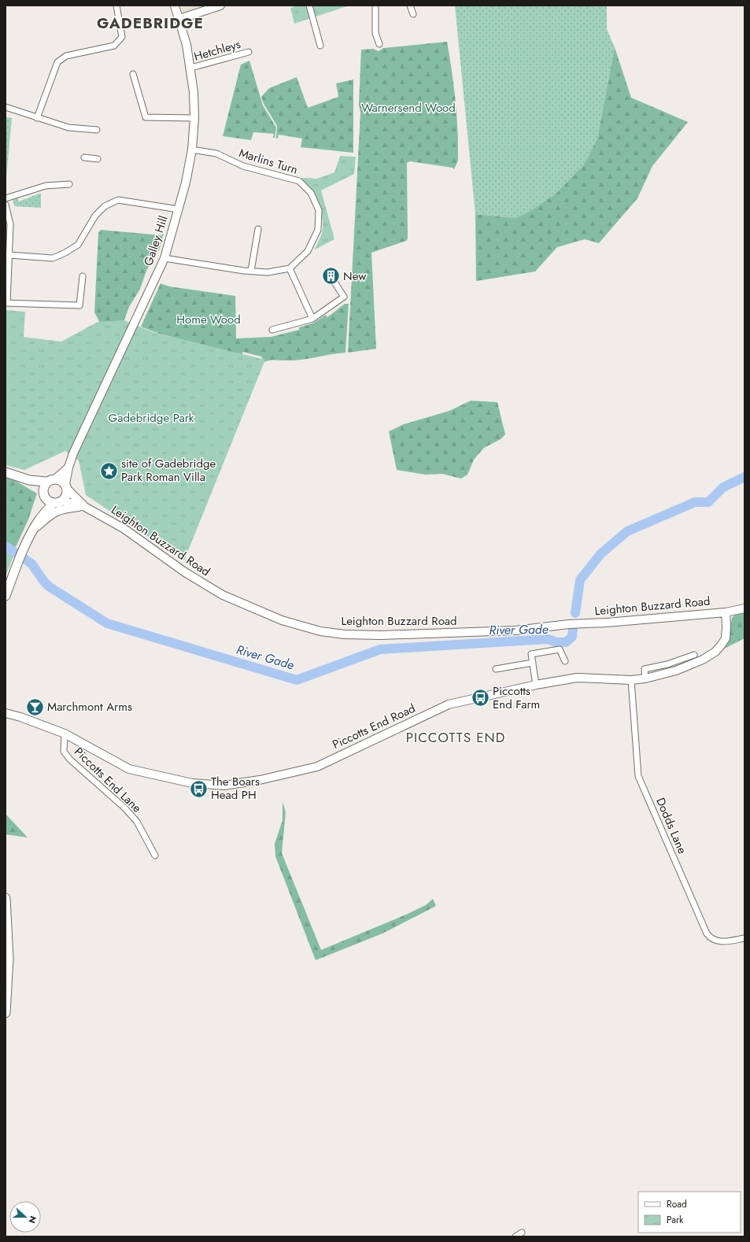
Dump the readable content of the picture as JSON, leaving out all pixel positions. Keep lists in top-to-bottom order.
{
  "streets": {
    "street": [
      "Hetchleys",
      "Marlins Turn",
      "Galley Hill",
      "Leighton Buzzard Road",
      "Piccotts End Road",
      "Piccotts End Lane",
      "Dodds Lane"
    ]
  },
  "crossings": [
    ["Hetchleys", "Galley Hill"],
    ["Marlins Turn", "Galley Hill"],
    ["Galley Hill", "Leighton Buzzard Road"],
    ["Leighton Buzzard Road", "Piccotts End Road"],
    ["Piccotts End Road", "Piccotts End Lane"],
    ["Piccotts End Road", "Dodds Lane"]
  ],
  "districts": ["GADEBRIDGE", "PICCOTTS END"],
  "water": ["River Gade"],
  "parks": ["Warnersend Wood", "Home Wood", "Gadebridge Park"],
  "places": {
    "building": ["New"],
    "place": ["site of Gadebridge Park Roman Villa"],
    "bus stop": ["Piccotts End Farm", "The Boars Head PH"],
    "bar": ["Marchmont Arms"]
  },
  "legend": ["Road", "Park"],
  "north": "right"
}
